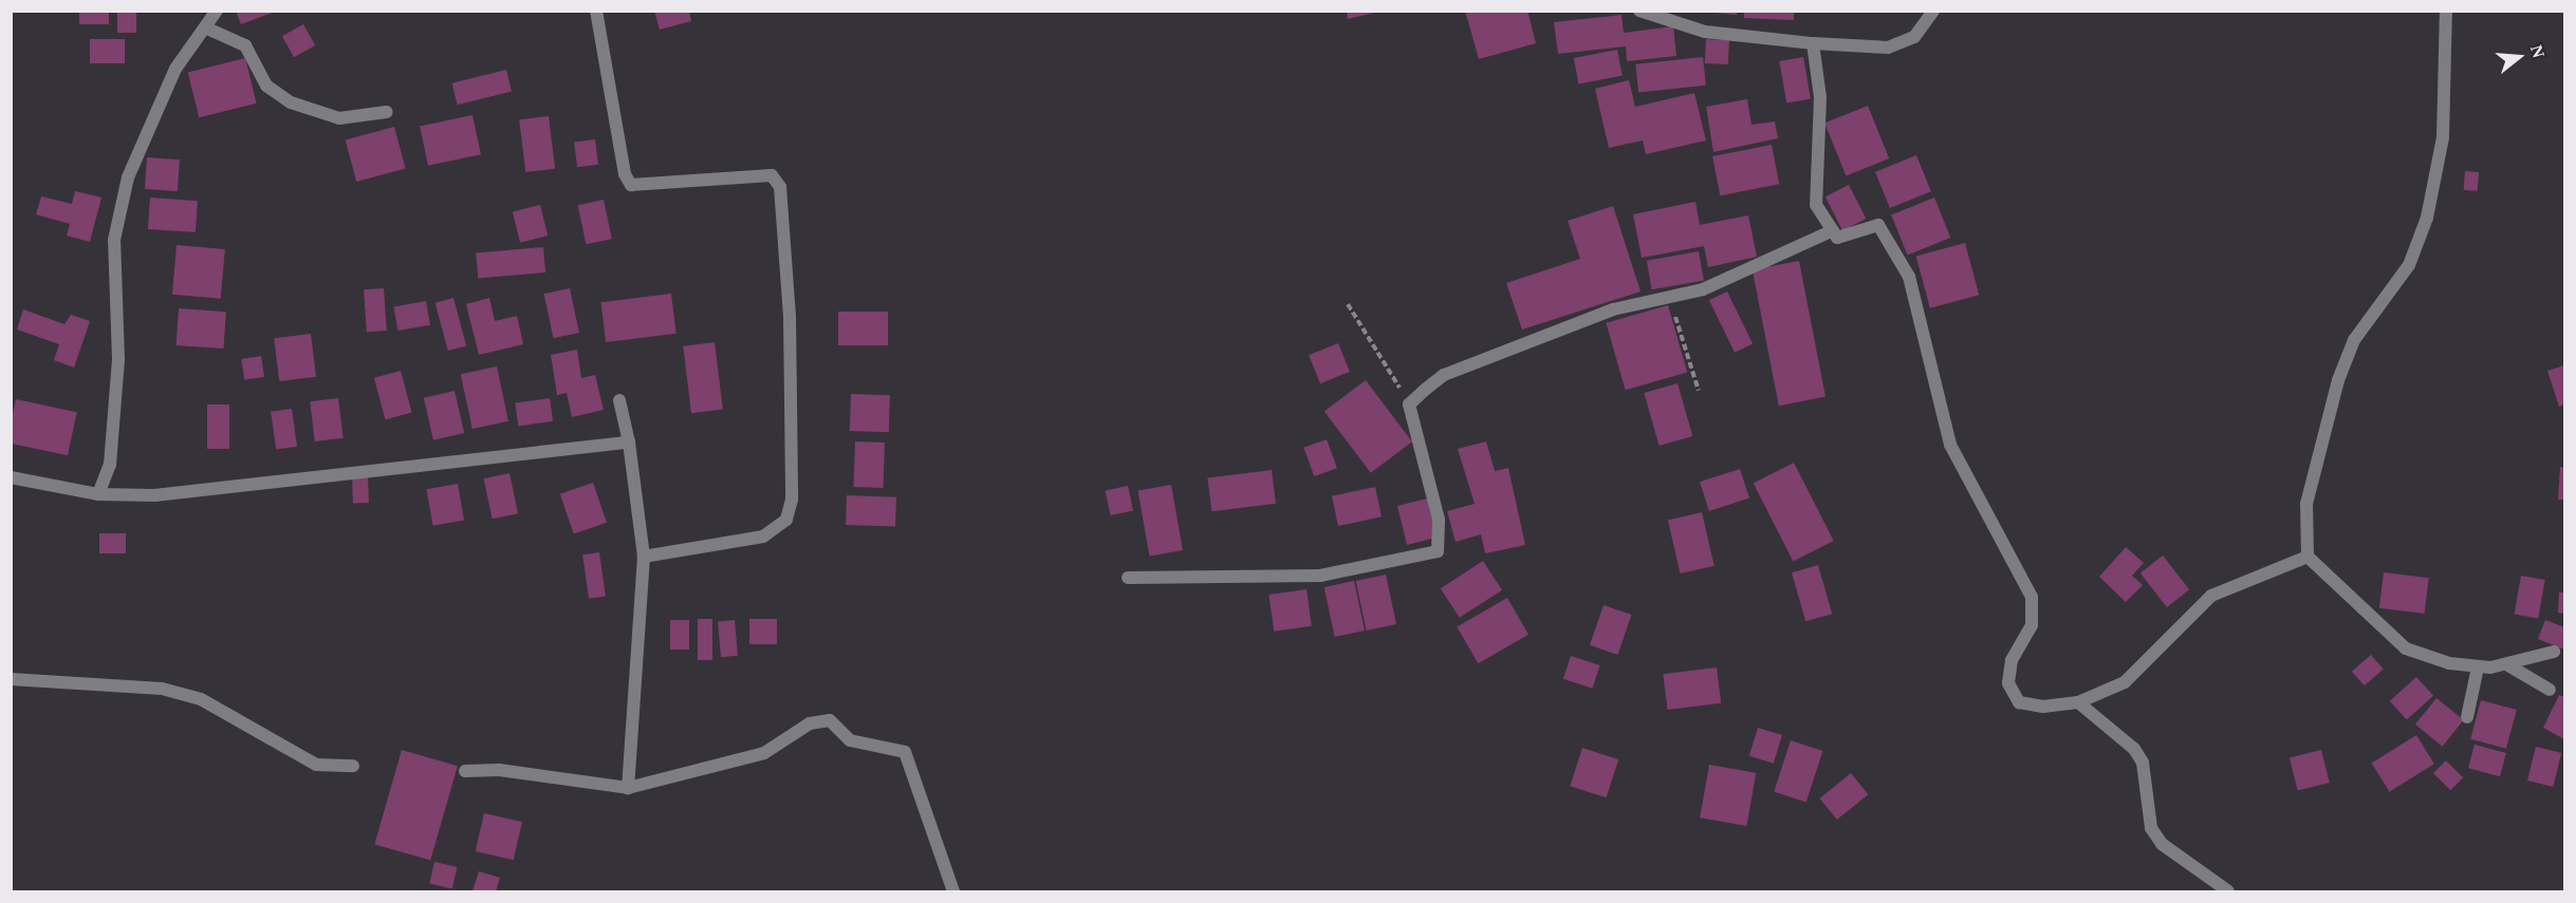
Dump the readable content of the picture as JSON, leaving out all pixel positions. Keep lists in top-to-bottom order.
{
  "north": "right"
}
